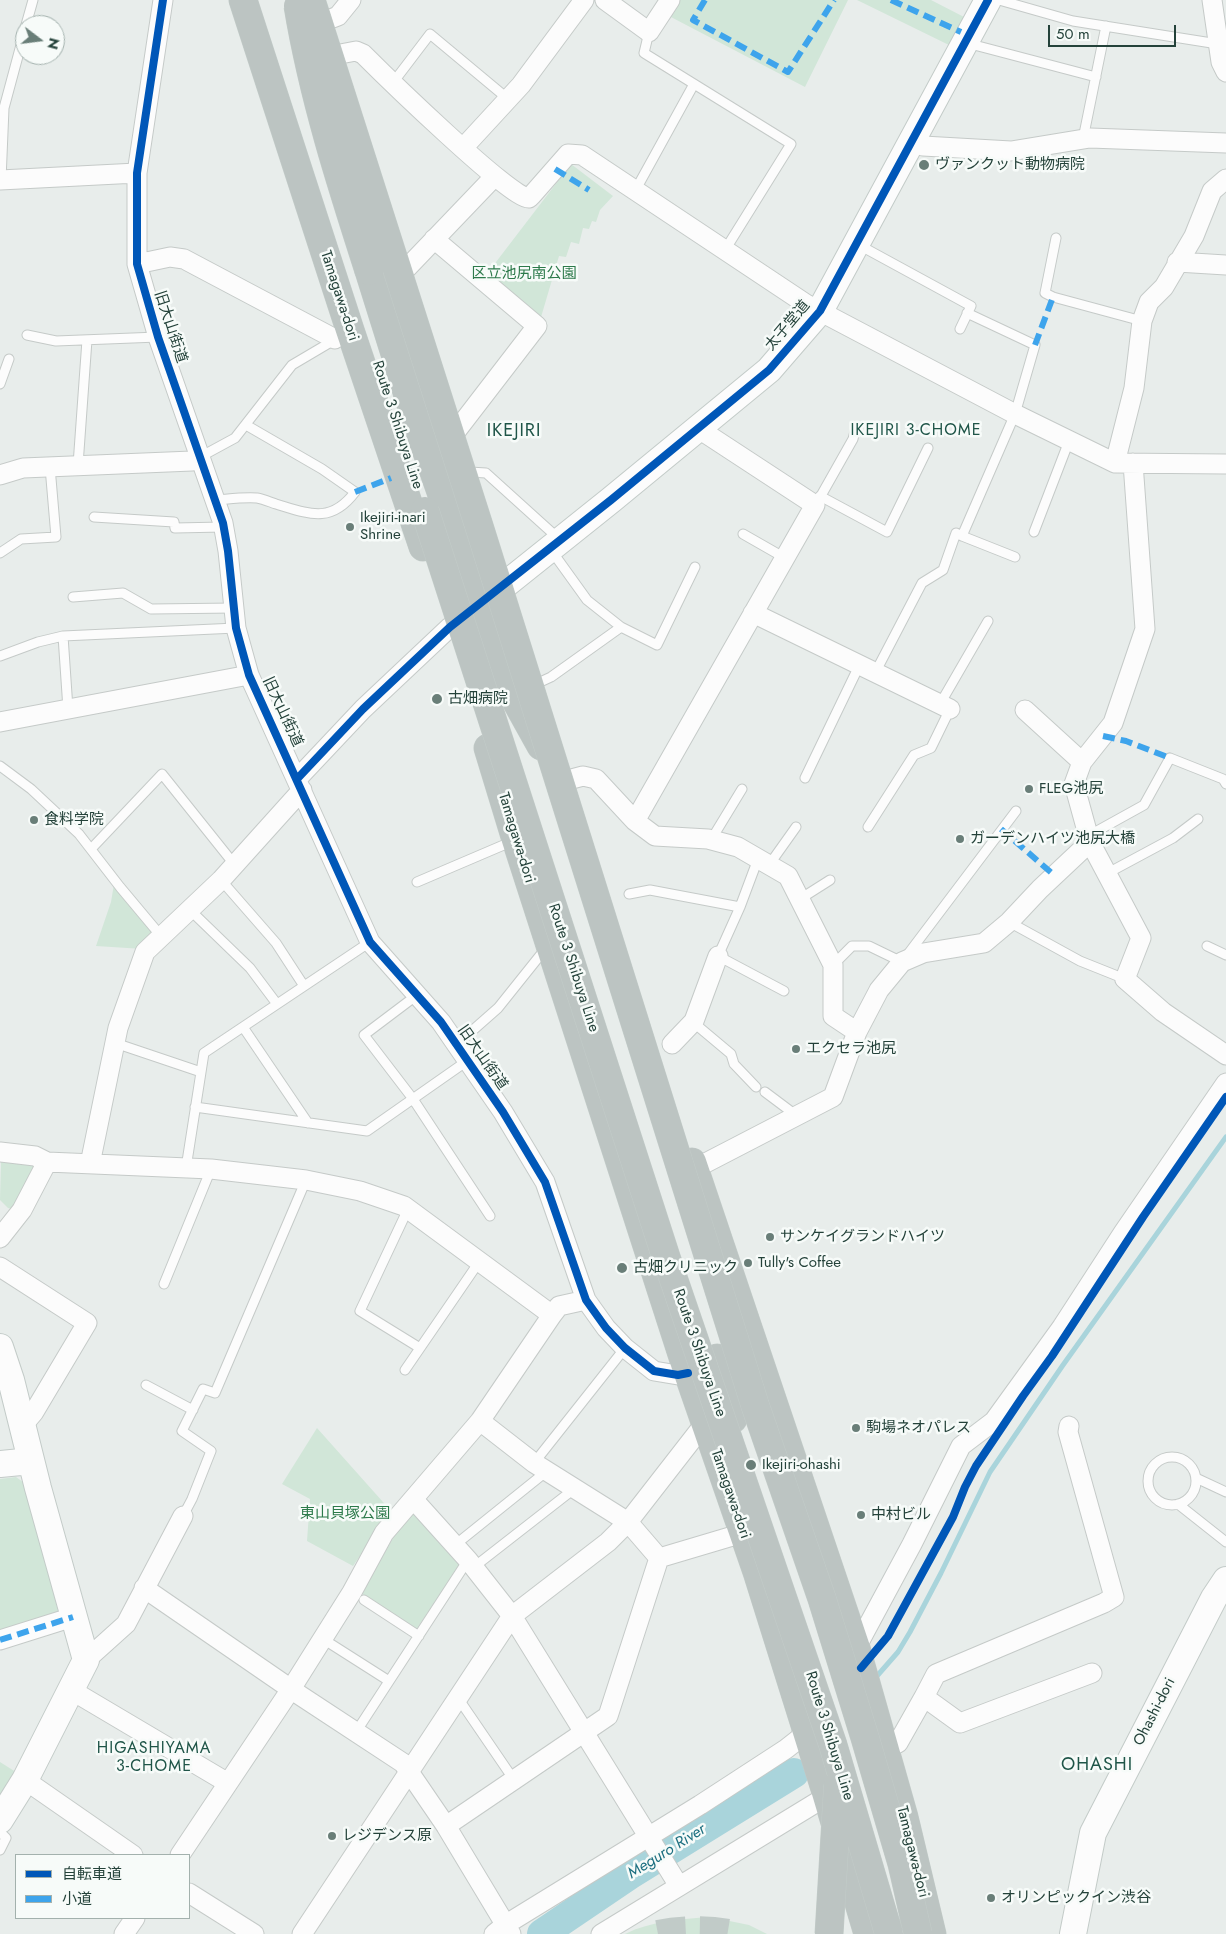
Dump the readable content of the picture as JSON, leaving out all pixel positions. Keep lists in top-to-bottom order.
{
  "streets": {
    "highway": ["Tamagawa-dori", "Route 3 Shibuya Line"],
    "street": ["太子堂道", "旧大山街道", "Ohashi-dori"]
  },
  "crossings": [
    ["Tamagawa-dori", "太子堂道"],
    ["Tamagawa-dori", "旧大山街道"],
    ["Tamagawa-dori", "Route 3 Shibuya Line"]
  ],
  "districts": [
    "IKEJIRI 3-CHOME",
    "IKEJIRI",
    "HIGASHIYAMA 3-CHOME",
    "OHASHI"
  ],
  "water": ["Meguro River"],
  "parks": ["区立池尻南公園", "東山貝塚公園"],
  "places": [
    "ヴァンクット動物病院",
    "Ikejiri-inari Shrine",
    "古畑病院",
    "FLEG池尻",
    "食料学院",
    "ガーデンハイツ池尻大橋",
    "エクセラ池尻",
    "サンケイグランドハイツ",
    "Tully's Coffee",
    "古畑クリニック",
    "駒場ネオパレス",
    "Ikejiri-ohashi",
    "中村ビル",
    "レジデンス原",
    "オリンピックイン渋谷"
  ],
  "legend": ["自転車道", "小道"],
  "scale_bar": "50 m",
  "north": "right"
}
